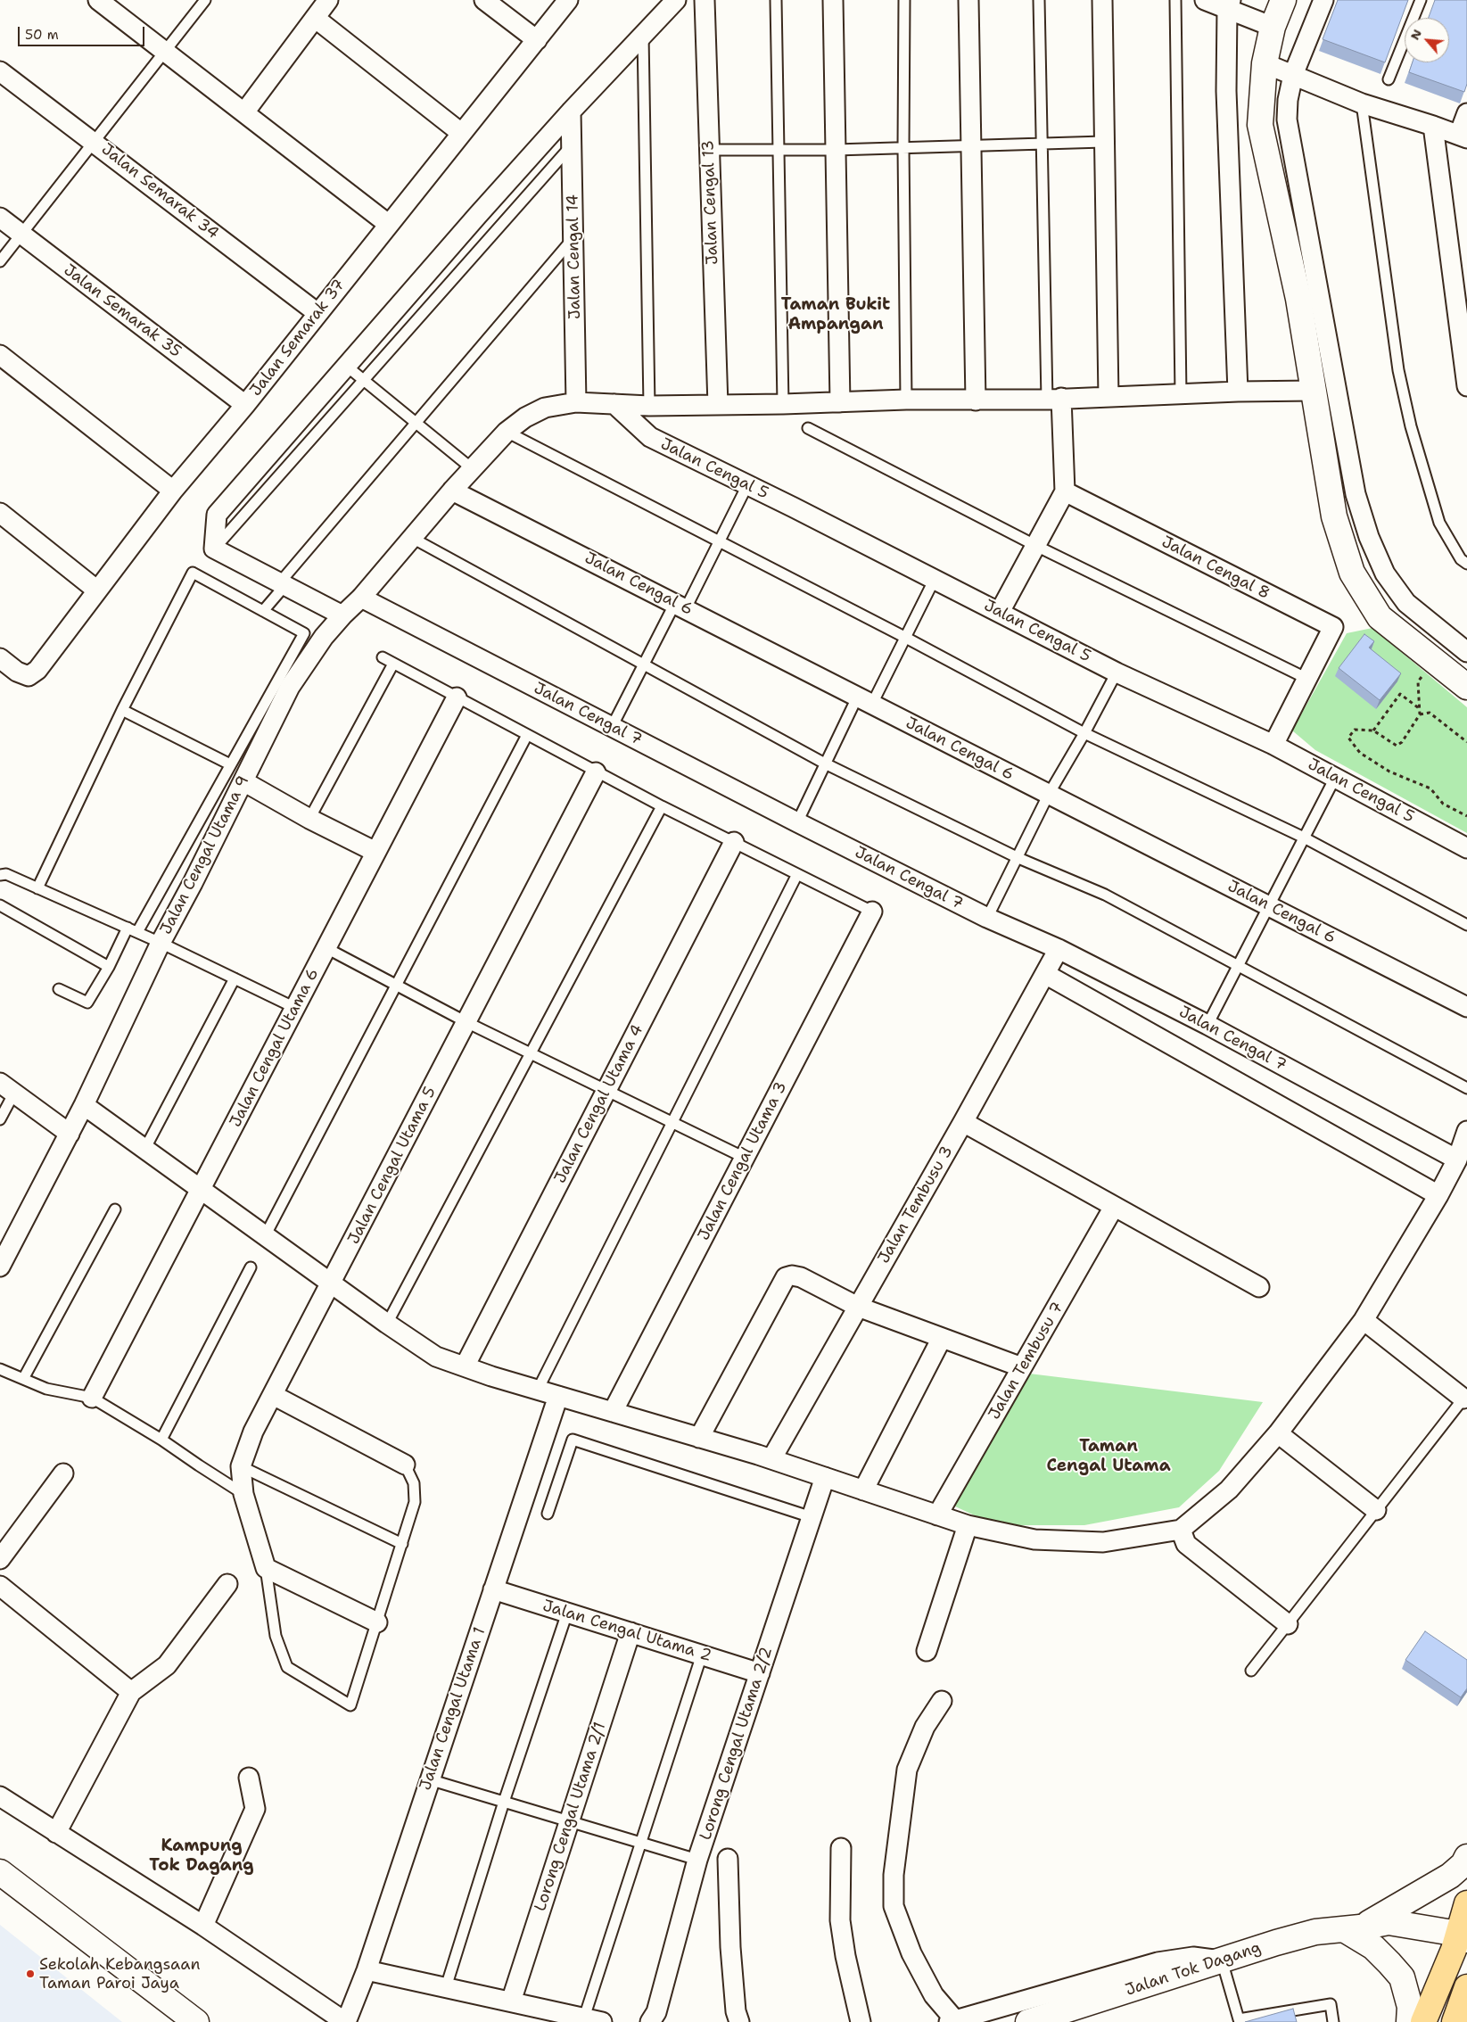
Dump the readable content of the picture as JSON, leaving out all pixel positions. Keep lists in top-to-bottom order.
{
  "streets": {
    "street": [
      "Jalan Semarak 34",
      "Jalan Cengal 13",
      "Jalan Cengal 14",
      "Jalan Semarak 35",
      "Jalan Semarak 37",
      "Jalan Cengal 5",
      "Jalan Cengal 8",
      "Jalan Cengal 6",
      "Jalan Cengal 7",
      "Jalan Cengal Utama 9",
      "Jalan Cengal Utama 6",
      "Jalan Cengal Utama 4",
      "Jalan Cengal Utama 3",
      "Jalan Cengal Utama 5",
      "Jalan Tembusu 3",
      "Jalan Tembusu 7",
      "Jalan Cengal Utama 2",
      "Jalan Cengal Utama 1",
      "Lorong Cengal Utama 2/2",
      "Lorong Cengal Utama 2/1",
      "Jalan Tok Dagang"
    ]
  },
  "crossings": [
    ["Jalan Semarak 34", "Jalan Semarak 37"],
    ["Jalan Cengal 13", "Jalan Cengal Utama 9"],
    ["Jalan Cengal 14", "Jalan Cengal Utama 9"],
    ["Jalan Semarak 35", "Jalan Semarak 37"],
    ["Jalan Cengal 5", "Jalan Cengal 8"],
    ["Jalan Cengal 5", "Jalan Cengal Utama 9"],
    ["Jalan Cengal 6", "Jalan Cengal Utama 9"],
    ["Jalan Cengal 7", "Jalan Cengal Utama 9"],
    ["Jalan Cengal 7", "Jalan Tembusu 3"],
    ["Jalan Cengal Utama 2", "Jalan Cengal Utama 1"],
    ["Jalan Cengal Utama 2", "Lorong Cengal Utama 2/2"],
    ["Jalan Cengal Utama 2", "Lorong Cengal Utama 2/1"]
  ],
  "districts": ["Taman Bukit Ampangan", "Taman Cengal Utama", "Kampung Tok Dagang"],
  "places": ["Sekolah Kebangsaan Taman Paroi Jaya"],
  "scale_bar": "50 m",
  "north": "top left"
}
